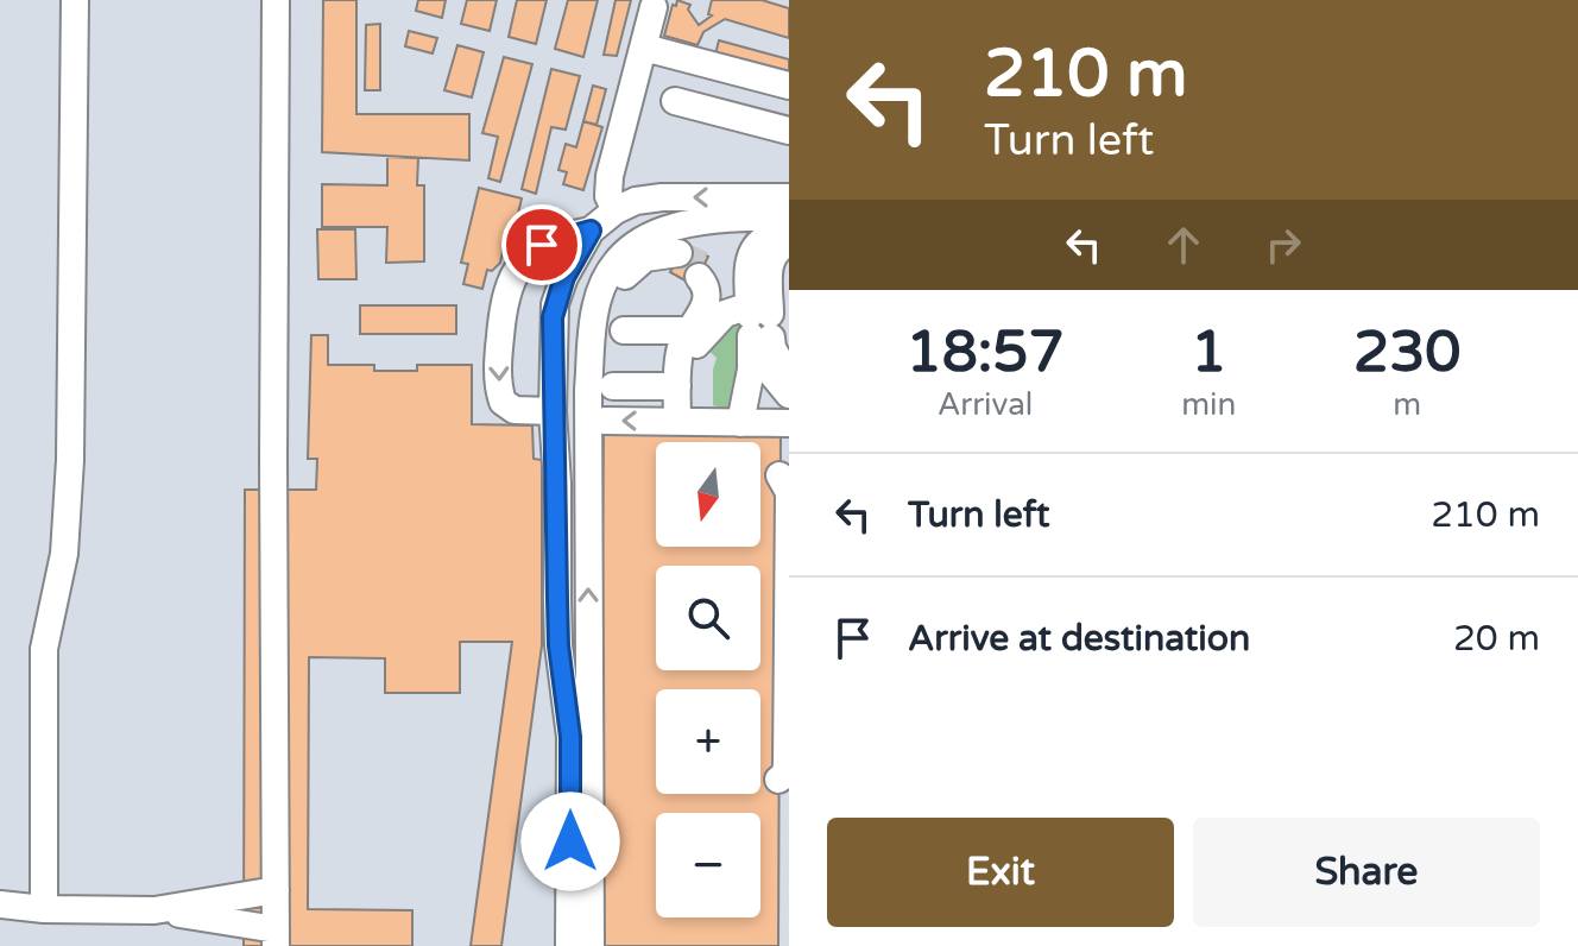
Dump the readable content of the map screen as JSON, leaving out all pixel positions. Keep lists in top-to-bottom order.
{
  "north": "bottom",
  "page": {
    "turn": ["210 m", "Turn left"],
    "eta": [
      "18:57",
      "Arrival",
      "1",
      "min",
      "230",
      "m"
    ],
    "map_buttons": ["+", "−"],
    "list": [
      {
        "name": "Turn left",
        "value": "210 m"
      },
      {
        "name": "Arrive at destination",
        "value": "20 m"
      }
    ],
    "buttons": ["Exit", "Share"]
  }
}
